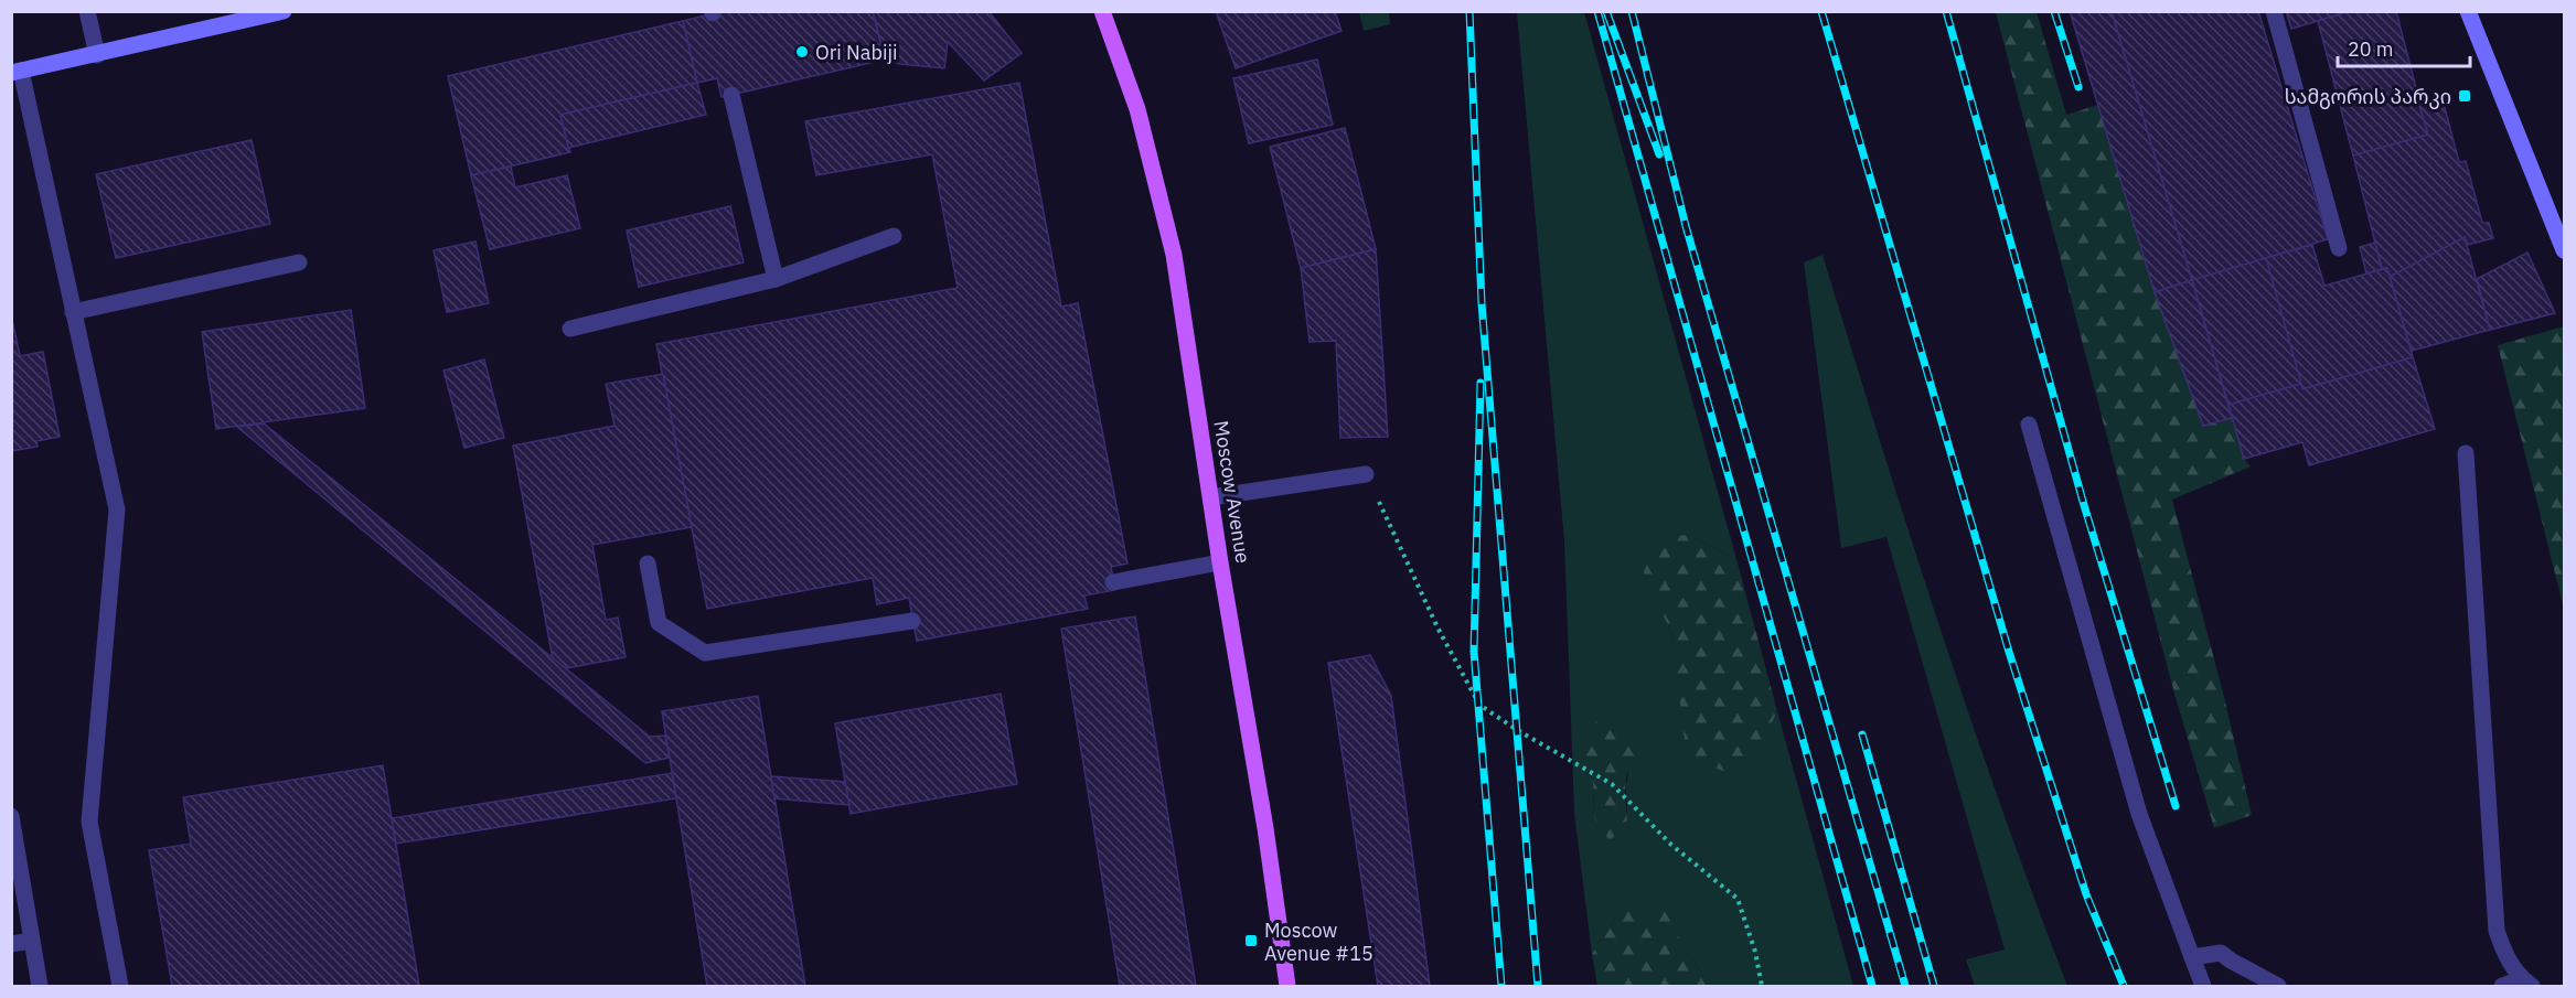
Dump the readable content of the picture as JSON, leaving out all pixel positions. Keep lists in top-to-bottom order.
{
  "streets": {
    "main road": ["Moscow Avenue"]
  },
  "places": {
    "other": ["Ori Nabiji"],
    "transit": ["სამგორის პარკი", "Moscow Avenue #15"]
  },
  "scale_bar": "20 m"
}
